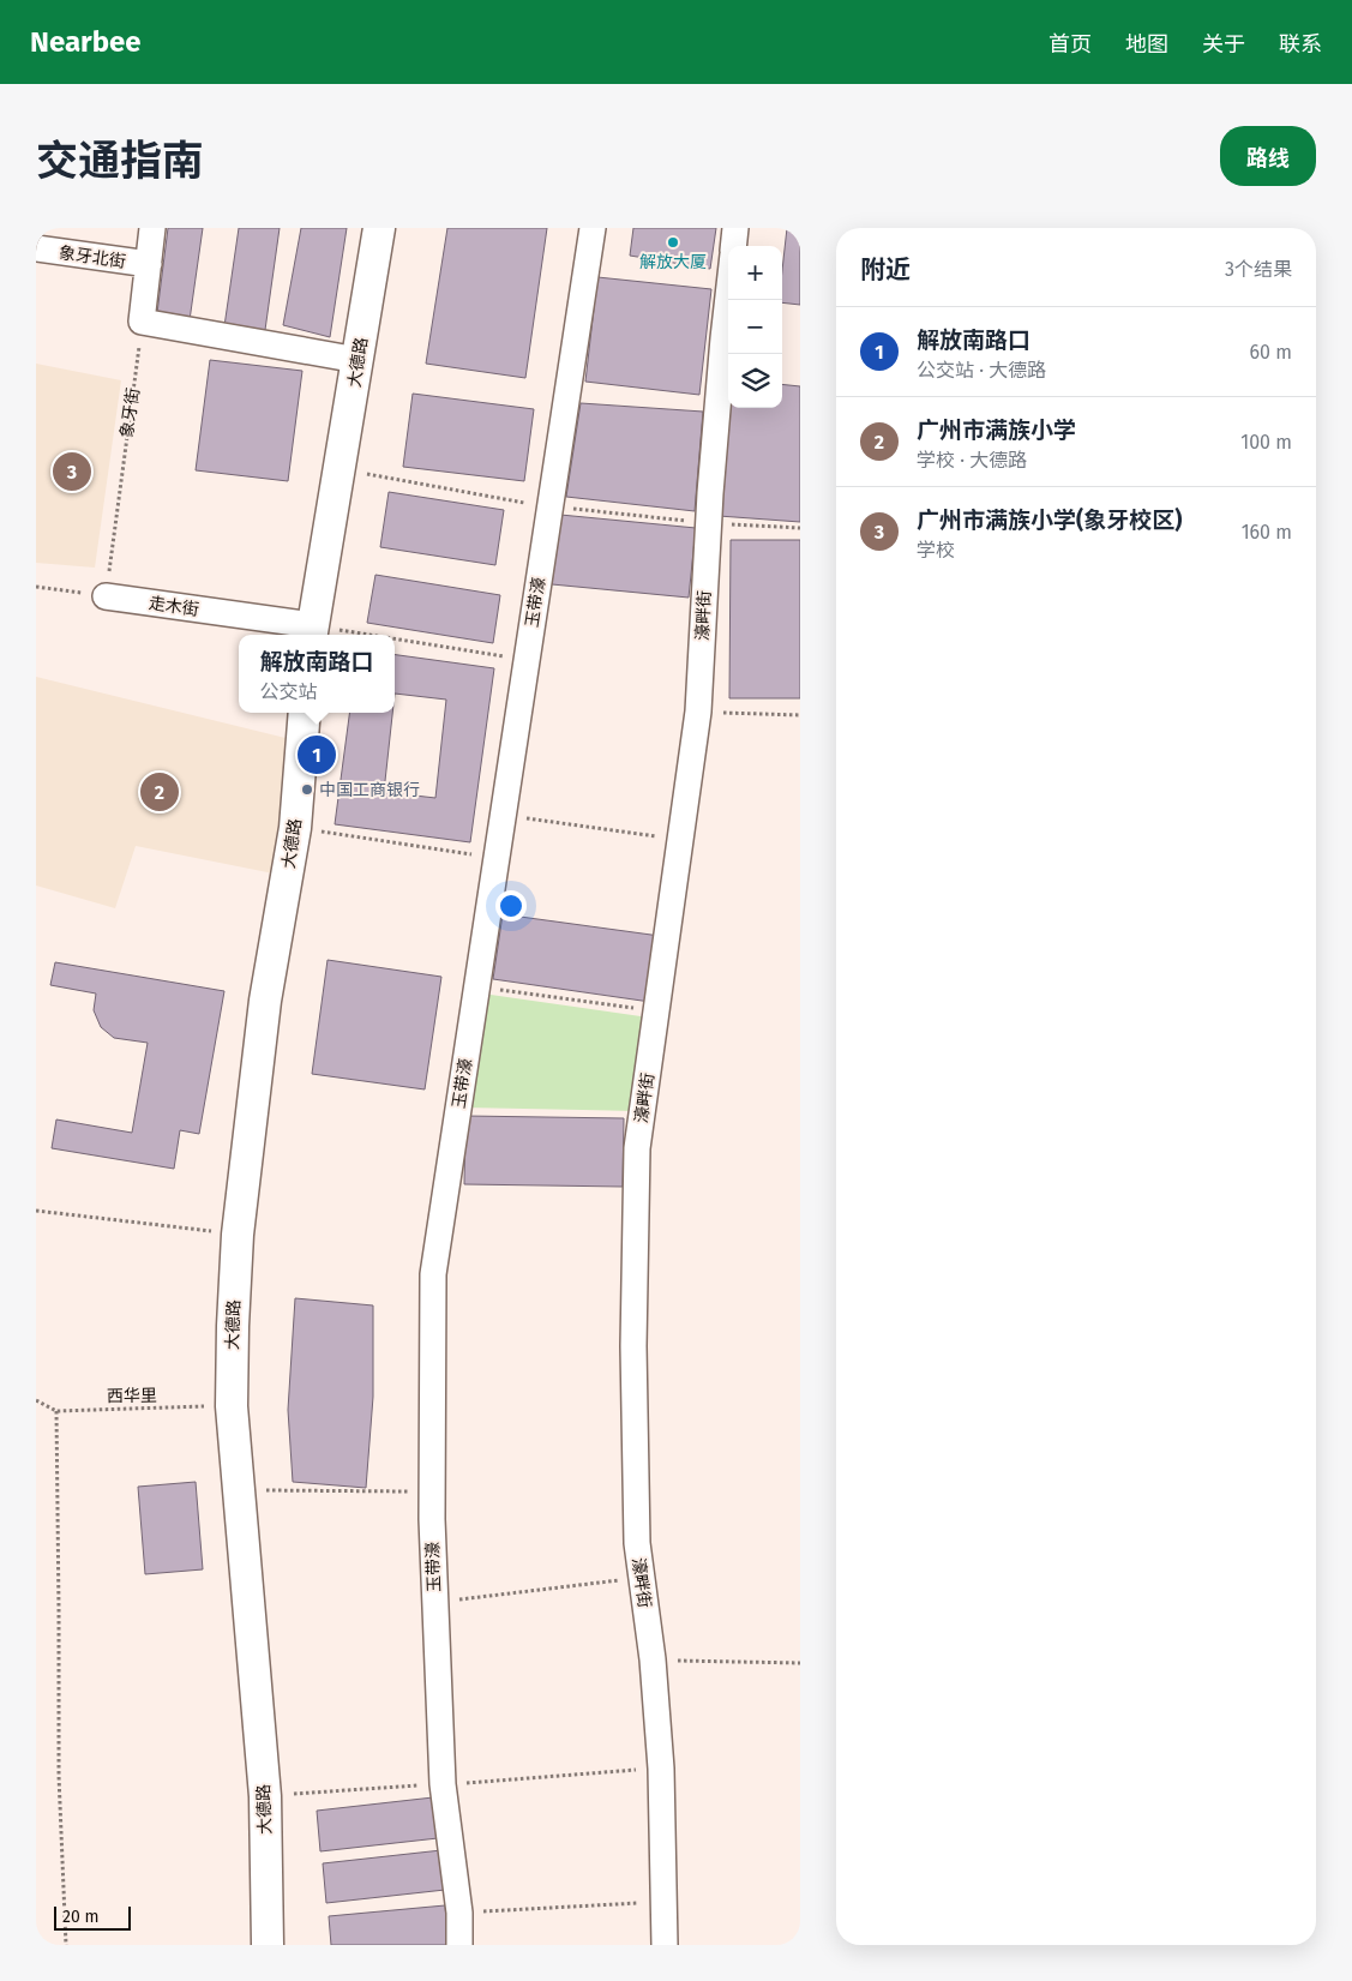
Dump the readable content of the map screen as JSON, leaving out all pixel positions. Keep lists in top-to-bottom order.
{
  "streets": {
    "main road": ["大德路"],
    "lane": [
      "象牙北街",
      "玉带濠",
      "走木街",
      "濠畔街"
    ],
    "path": ["象牙街", "西华里"]
  },
  "crossings": [
    ["大德路", "走木街"],
    ["大德路", "西华里"],
    ["象牙街", "走木街"]
  ],
  "places": ["解放大厦", "中国工商银行"],
  "scale_bar": "20 m",
  "page": {
    "header": "Nearbee",
    "nav": [
      "首页",
      "地图",
      "关于",
      "联系"
    ],
    "title": "交通指南",
    "buttons": "路线",
    "heading": ["附近", "3个结果"],
    "map_buttons": ["+", "−"],
    "list": [
      {
        "mark": "1",
        "name": "解放南路口",
        "note": "公交站 · 大德路",
        "value": "60 m"
      },
      {
        "mark": "2",
        "name": "广州市满族小学",
        "note": "学校 · 大德路",
        "value": "100 m"
      },
      {
        "mark": "3",
        "name": "广州市满族小学(象牙校区)",
        "note": "学校",
        "value": "160 m"
      }
    ],
    "pins": ["3", "1", "2"],
    "popup": ["解放南路口", "公交站"],
    "scale": "20 m"
  }
}
